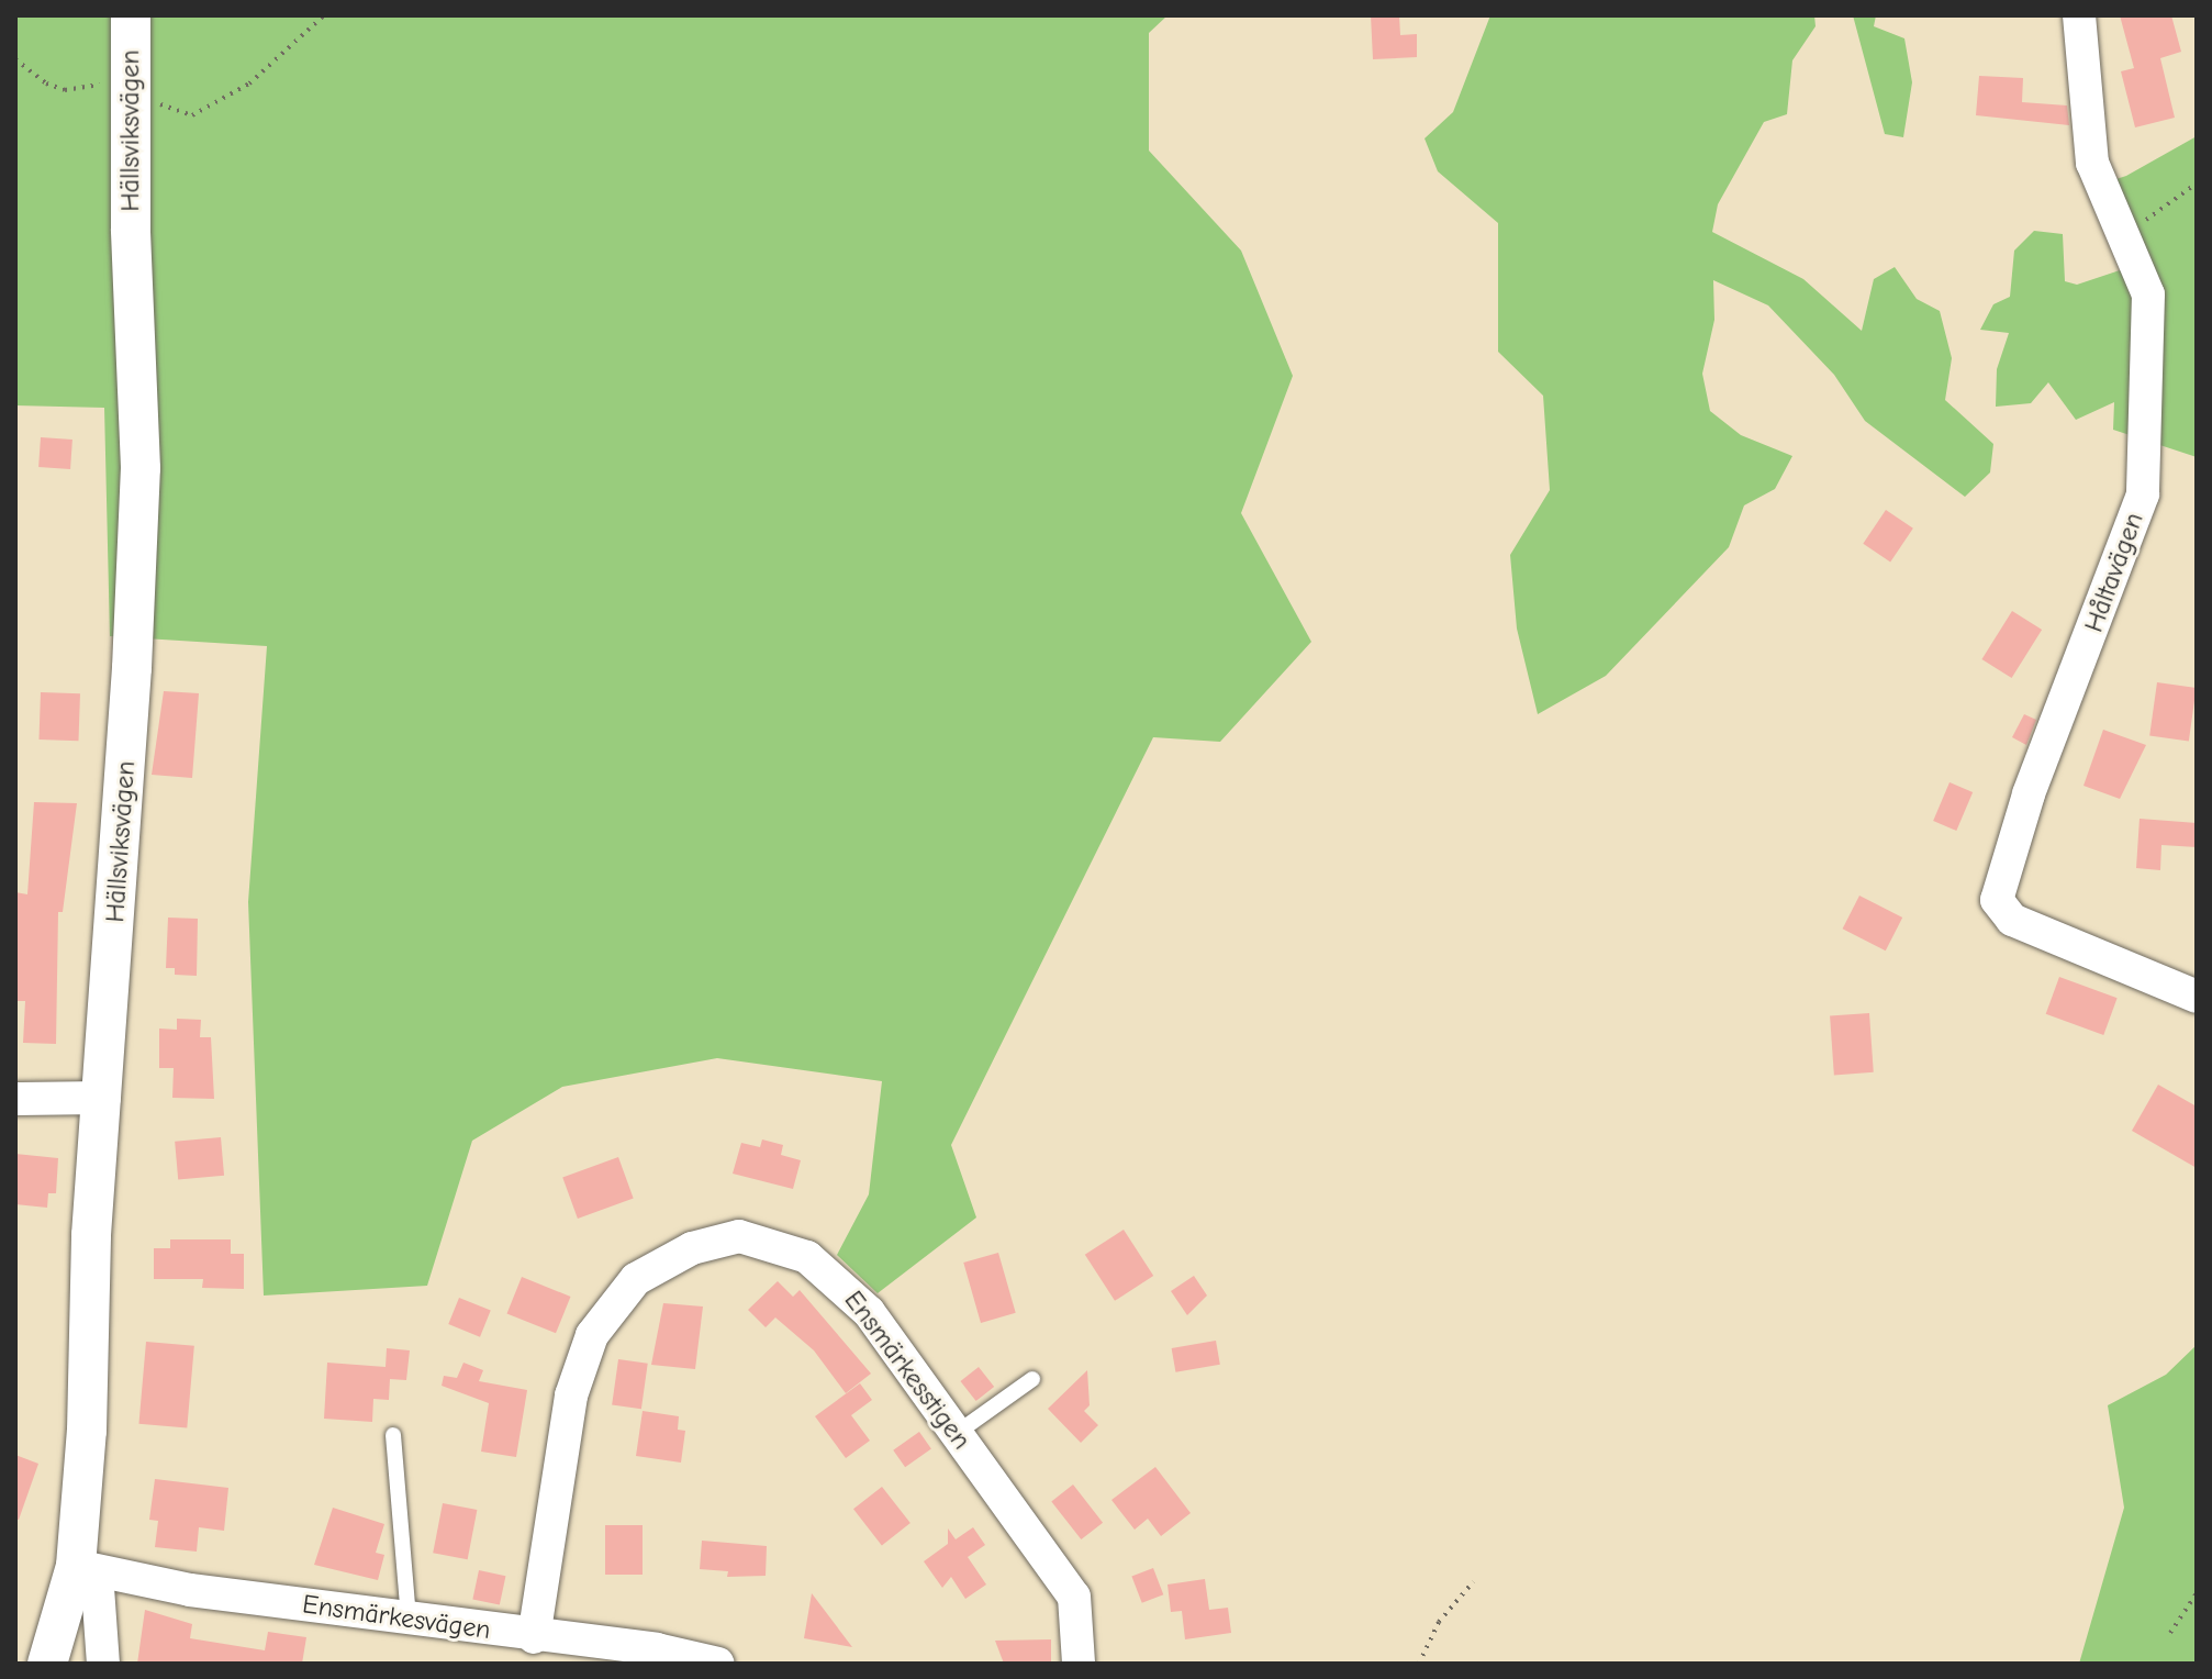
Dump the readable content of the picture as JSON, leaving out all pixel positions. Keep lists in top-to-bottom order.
{
  "streets": {
    "street": [
      "Hällsviksvägen",
      "Håltavägen",
      "Ensmärkesstigen",
      "Ensmärkesvägen"
    ]
  },
  "crossings": [
    ["Hällsviksvägen", "Ensmärkesvägen"],
    ["Ensmärkesstigen", "Ensmärkesvägen"]
  ]
}
